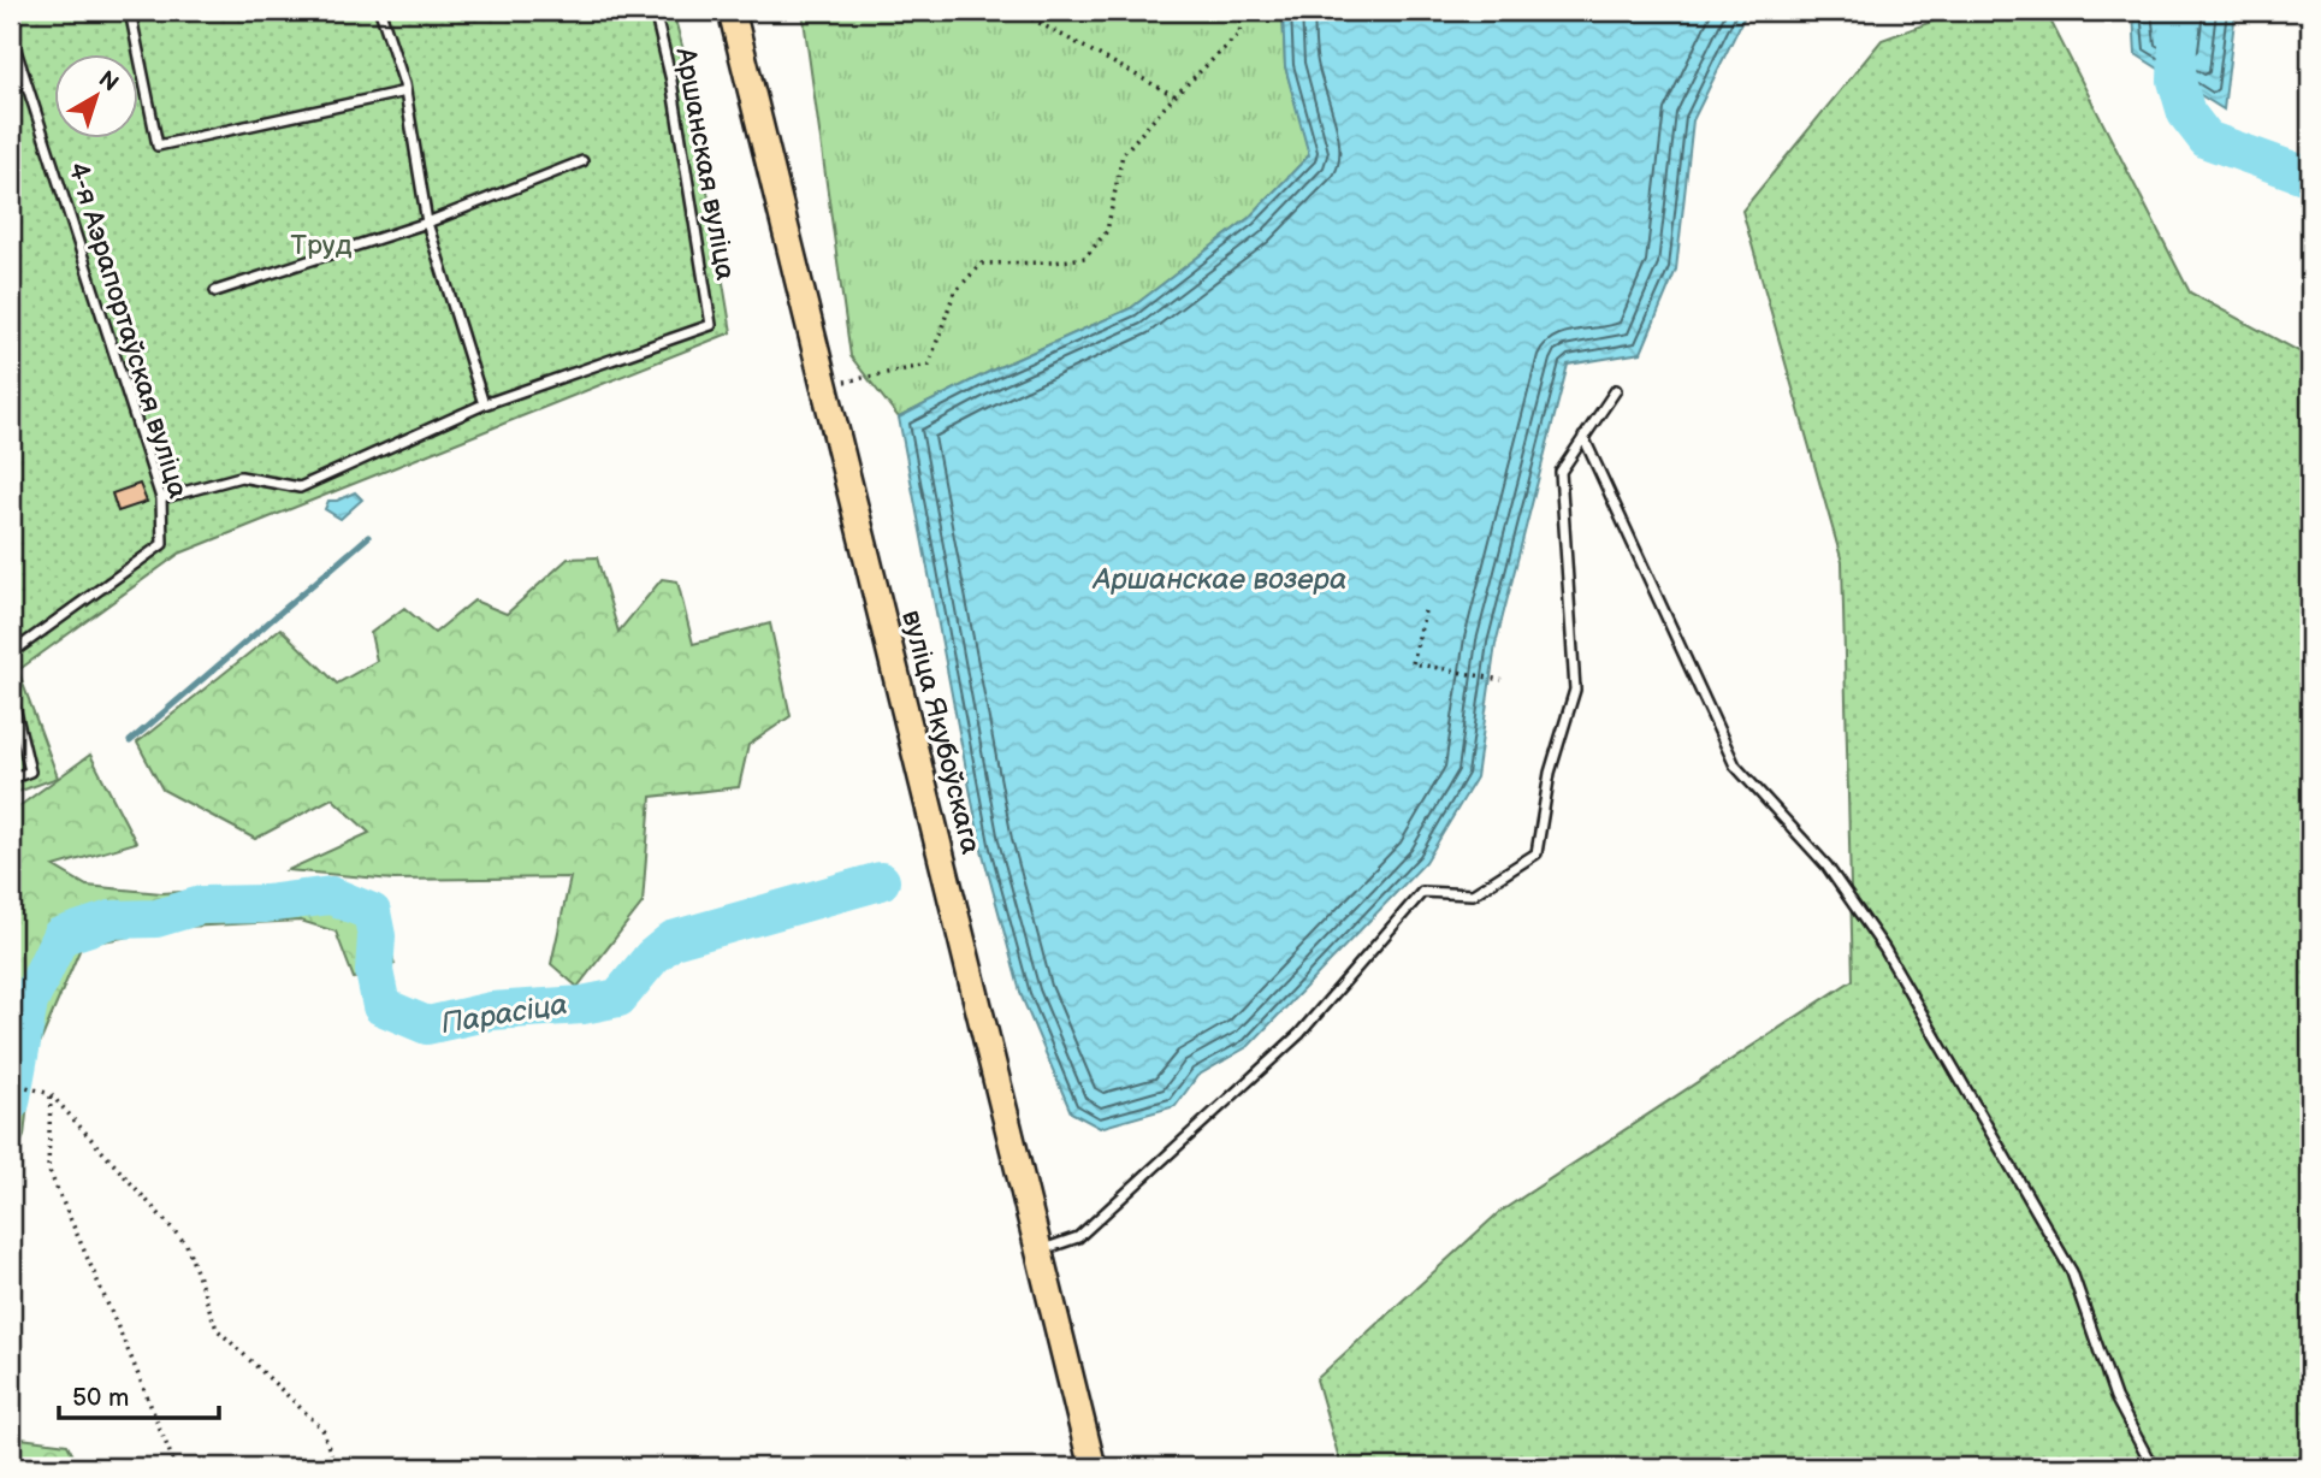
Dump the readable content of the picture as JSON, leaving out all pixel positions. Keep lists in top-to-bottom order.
{
  "streets": {
    "main road": ["вуліца Якубоўскага"],
    "lane": ["Аршанская вуліца", "4-я Аэрапортаўская вуліца"]
  },
  "water": ["Аршанскае возера", "Парасіца"],
  "parks": ["Труд"],
  "scale_bar": "50 m",
  "north": "top right"
}
